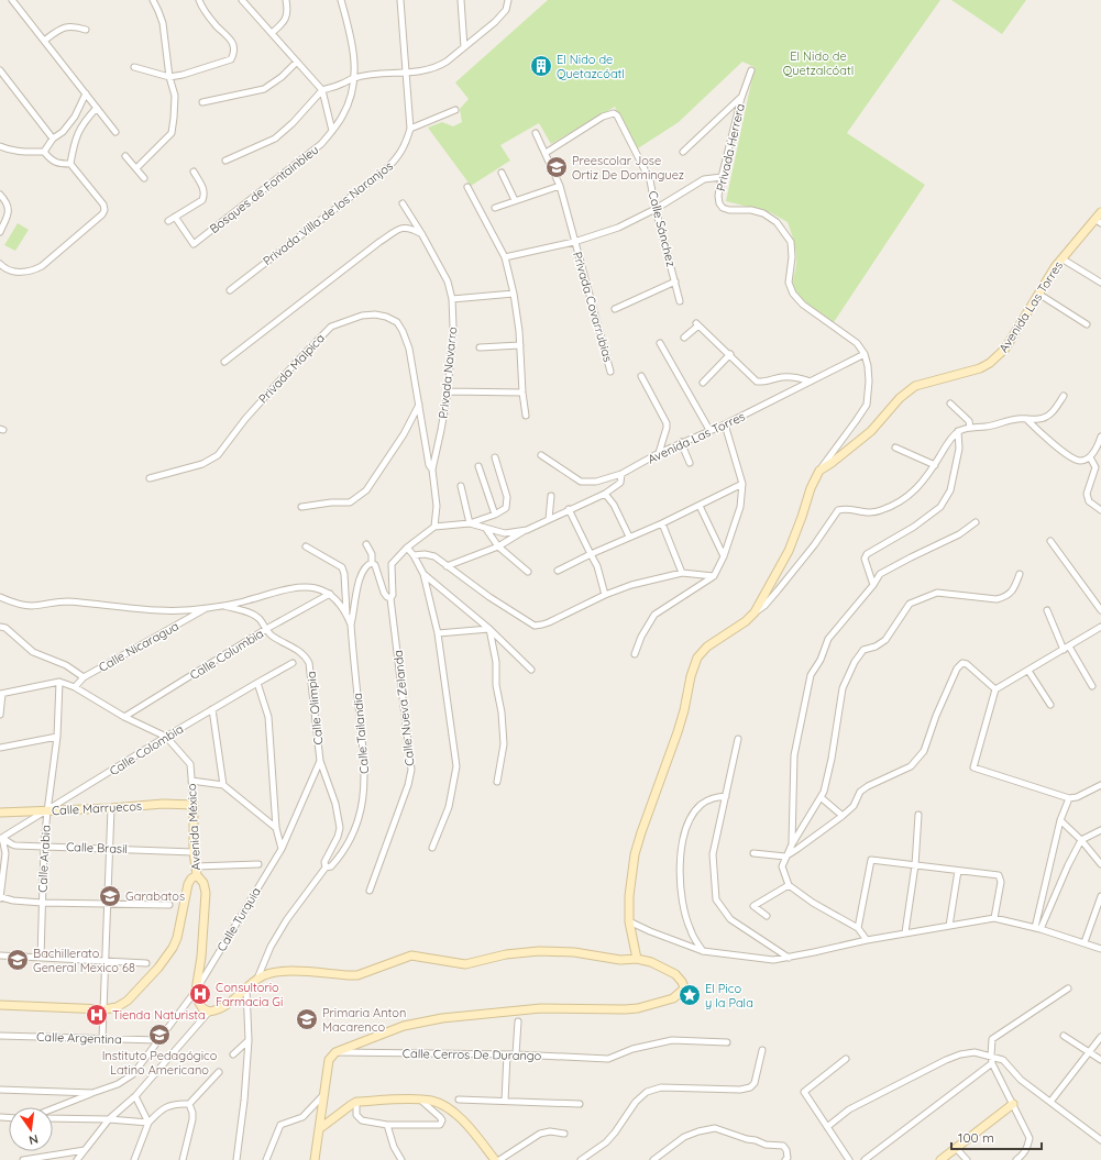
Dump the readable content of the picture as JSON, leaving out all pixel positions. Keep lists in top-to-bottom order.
{
  "streets": {
    "street": [
      "Privada Herrera",
      "Bosques de Fontainbleu",
      "Privada Villa de los Naranjos",
      "Calle Sánchez",
      "Privada Covarrubias",
      "Avenida Las Torres",
      "Privada Malpica",
      "Privada Navarro",
      "Calle Nicaragua",
      "Calle Columbia",
      "Calle Olimpia",
      "Calle Nueva Zelanda",
      "Calle Tailandia",
      "Calle Colombia",
      "Calle Marruecos",
      "Avenida México",
      "Calle Brasil",
      "Calle Arabia",
      "Calle Turquia",
      "Calle Argentina",
      "Calle Cerros De Durango"
    ]
  },
  "crossings": [
    ["Privada Herrera", "Avenida Las Torres"],
    ["Calle Sánchez", "Privada Covarrubias"],
    ["Privada Malpica", "Privada Navarro"],
    ["Calle Columbia", "Calle Olimpia"],
    ["Calle Olimpia", "Calle Tailandia"],
    ["Calle Olimpia", "Calle Turquia"],
    ["Calle Colombia", "Calle Marruecos"],
    ["Calle Colombia", "Avenida México"],
    ["Calle Colombia", "Calle Brasil"],
    ["Calle Colombia", "Calle Arabia"],
    ["Calle Marruecos", "Avenida México"],
    ["Calle Marruecos", "Calle Arabia"],
    ["Avenida México", "Calle Brasil"],
    ["Calle Brasil", "Calle Arabia"],
    ["Calle Turquia", "Calle Argentina"]
  ],
  "parks": ["El Nido de Quetzalcóatl"],
  "places": {
    "building": ["El Nido de Quetazcóatl"],
    "school or university": [
      "Preescolar Jose Ortiz De Dominguez",
      "Garabatos",
      "Bachillerato General Mexico 68",
      "Primaria Anton Macarenco",
      "Instituto Pedagógico Latino Americano"
    ],
    "hospital": ["Consultorio Farmacia Gi", "Tienda Naturista"],
    "place": ["El Pico y la Pala"]
  },
  "scale_bar": "100 m",
  "north": "bottom"
}
